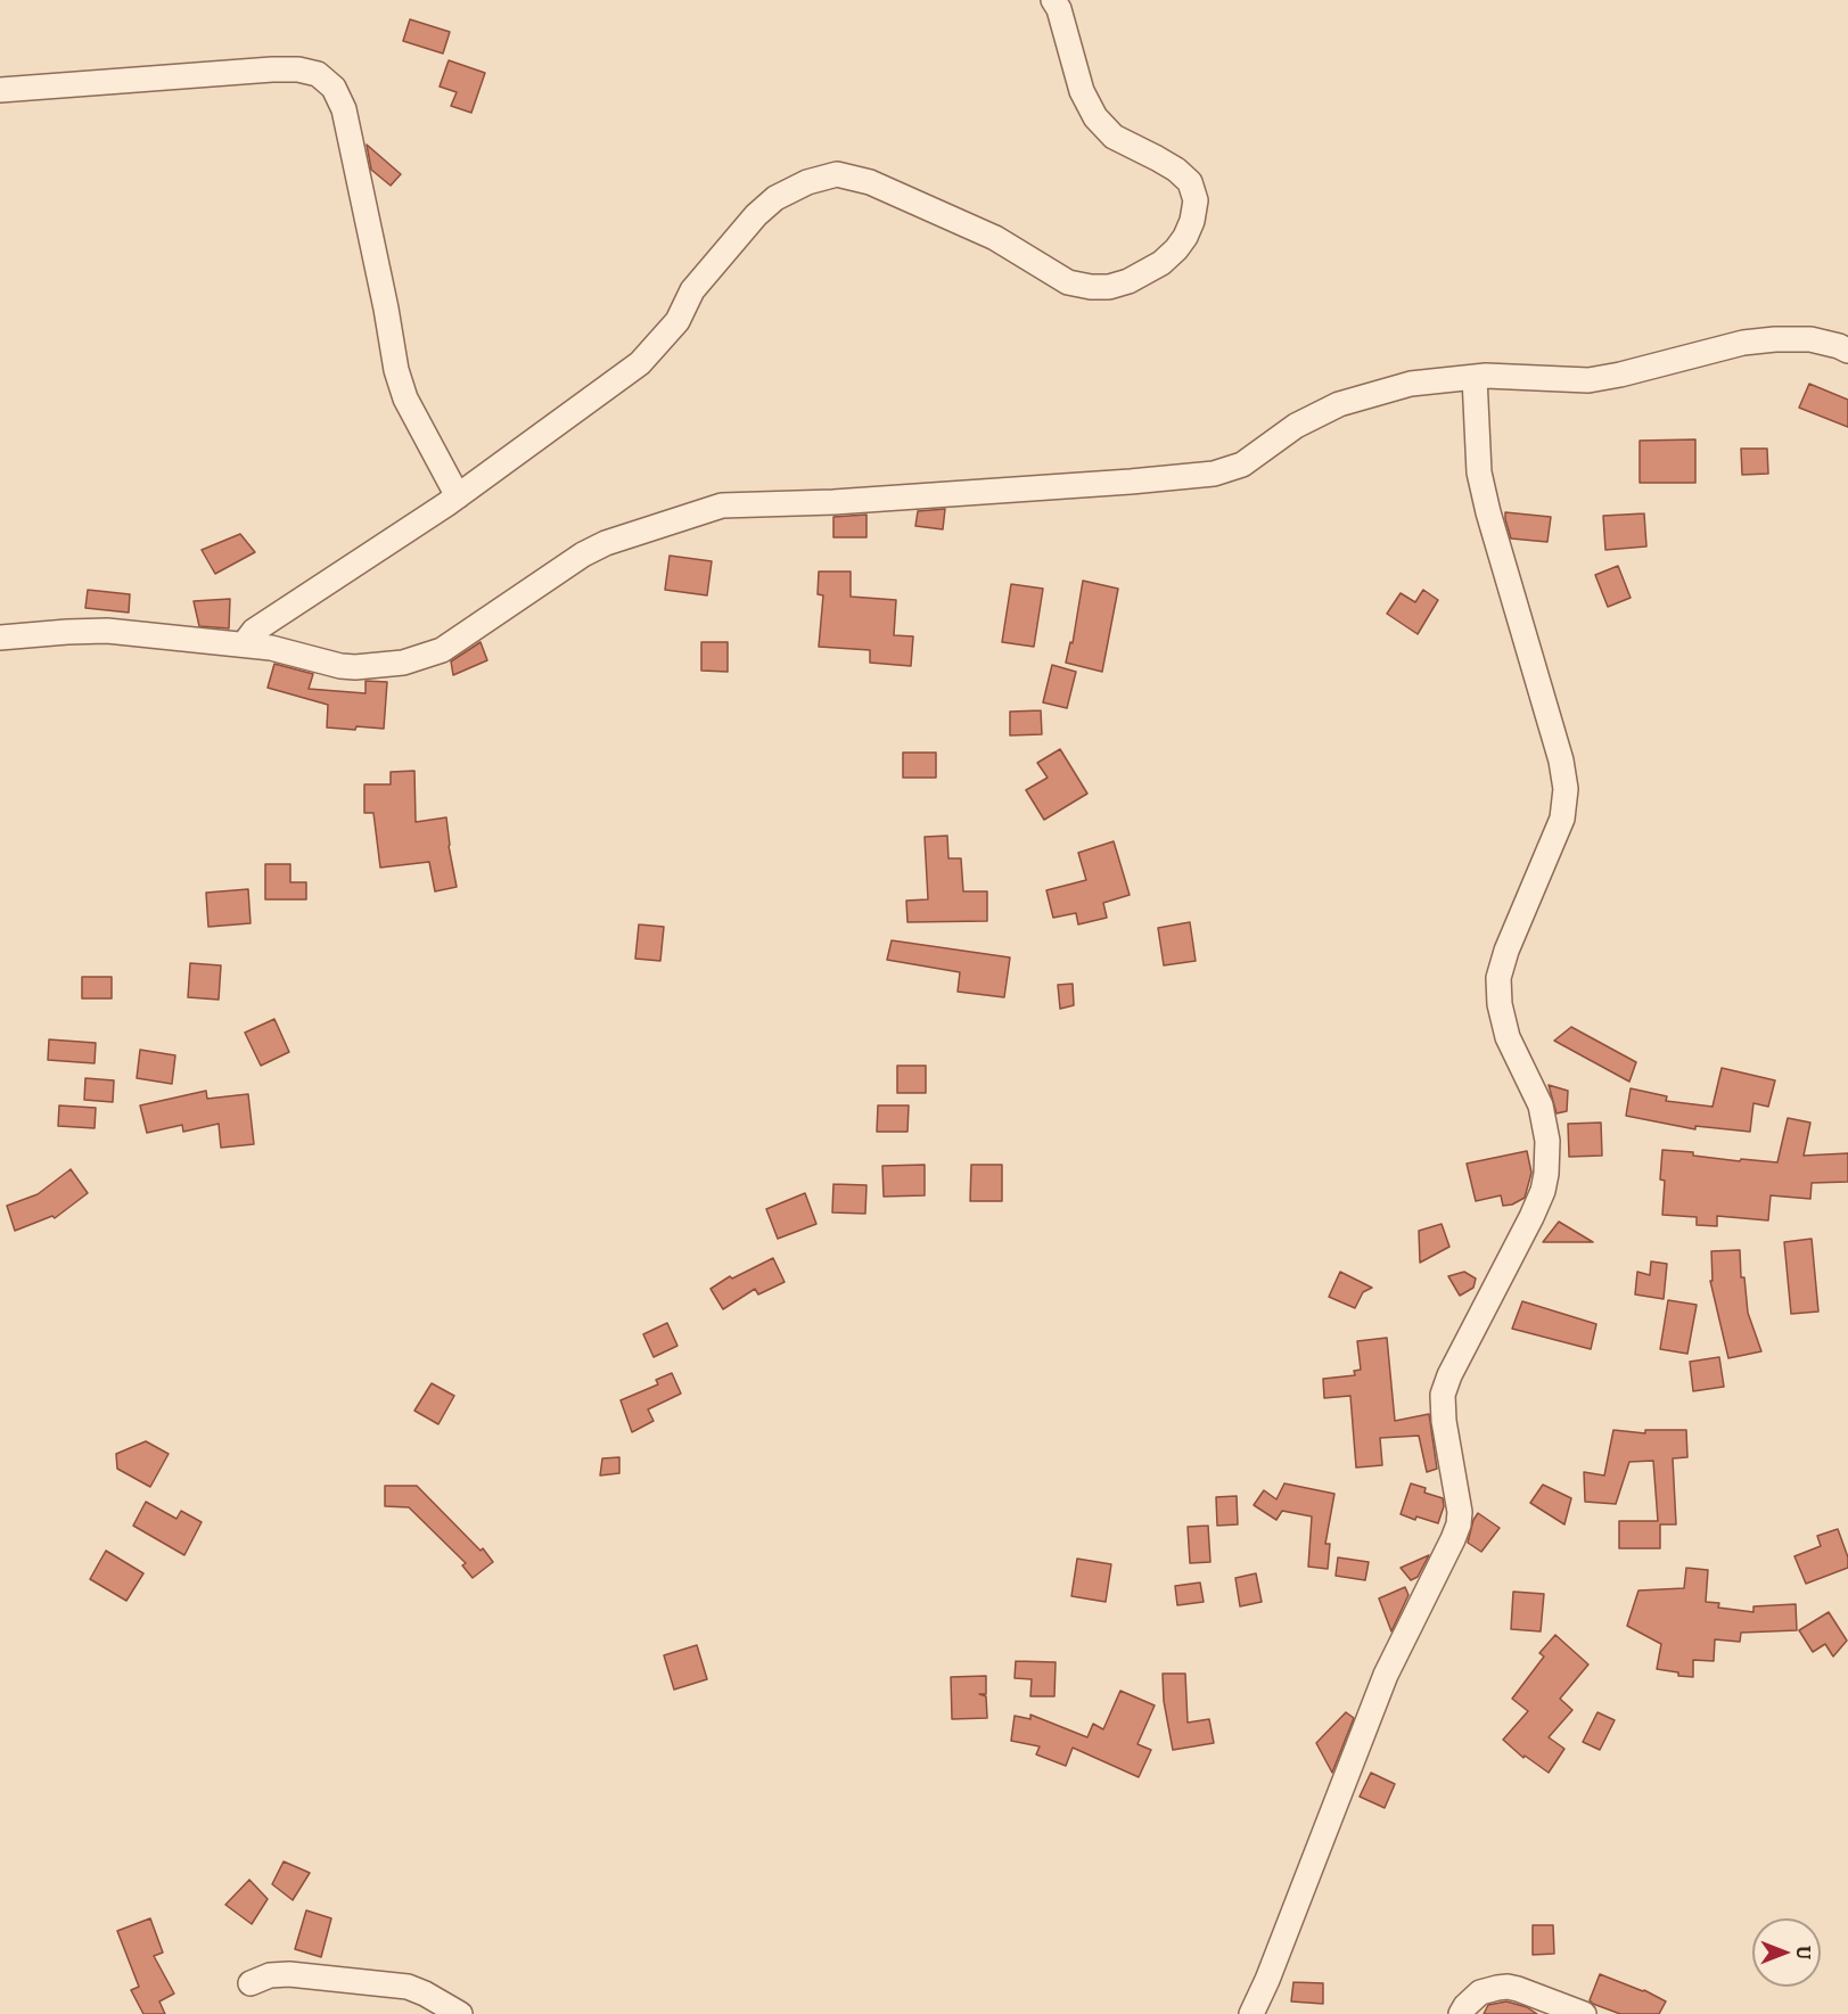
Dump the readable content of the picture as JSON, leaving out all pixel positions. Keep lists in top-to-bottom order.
{
  "north": "right"
}
